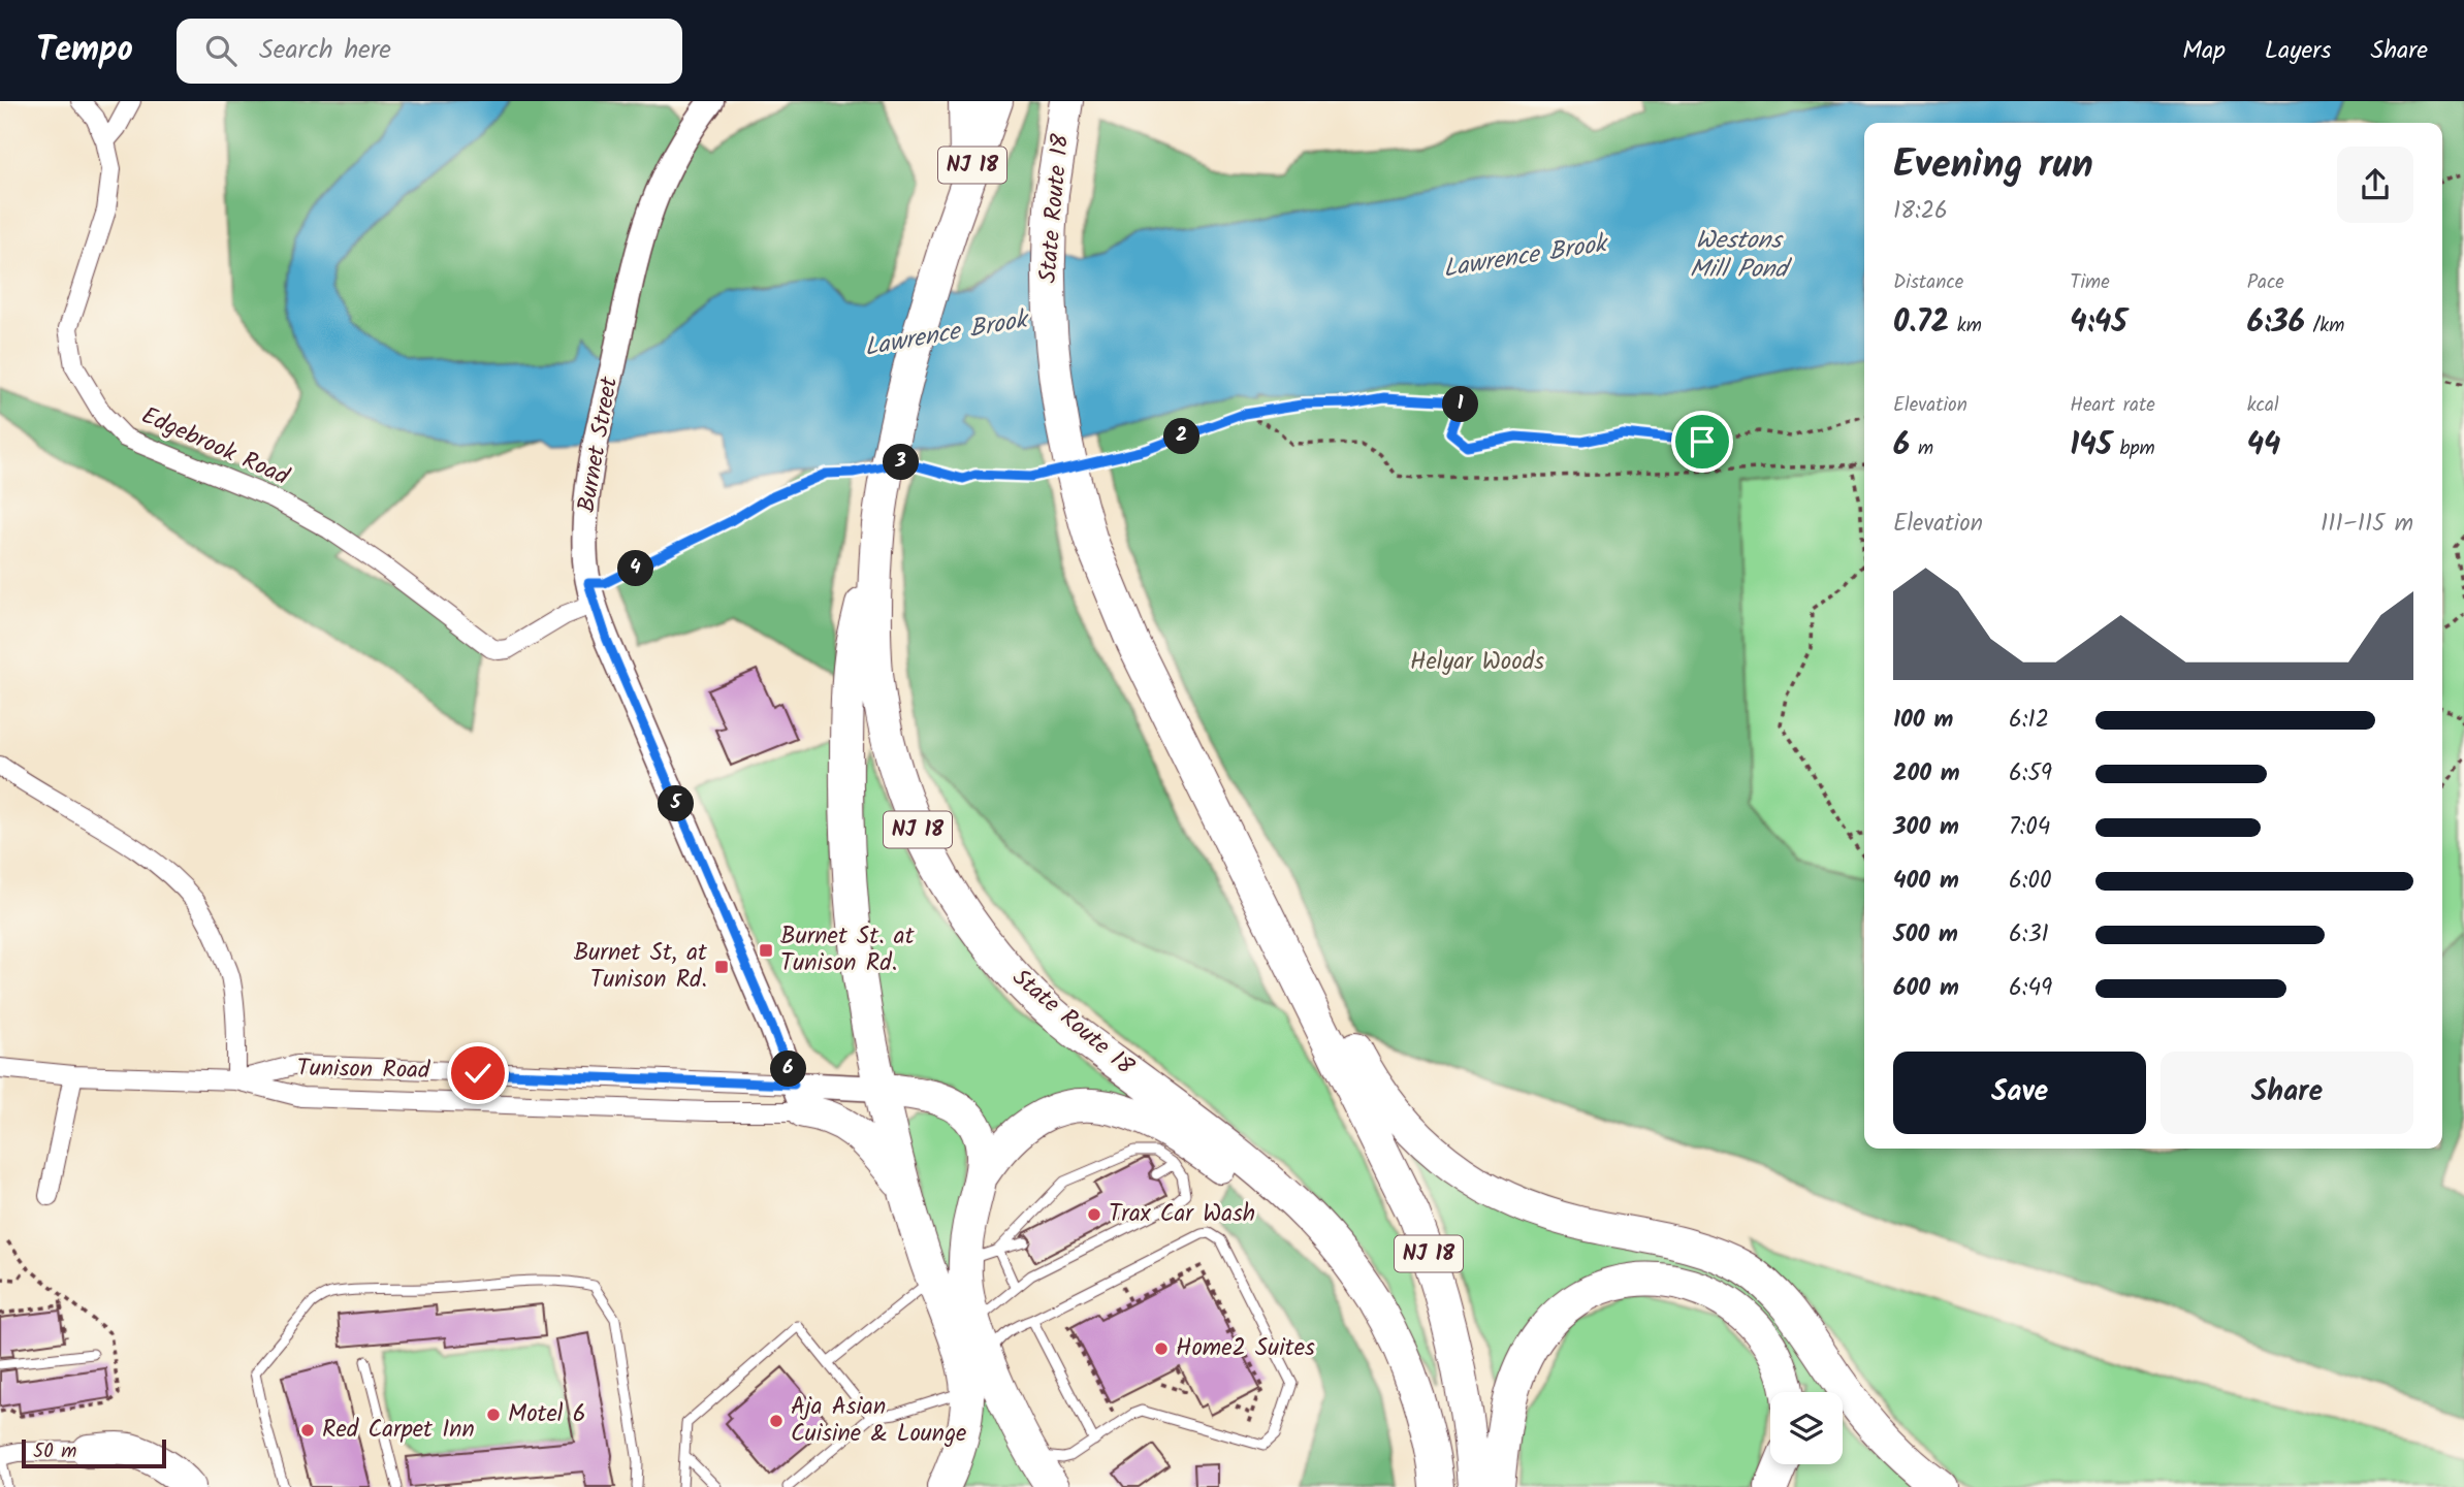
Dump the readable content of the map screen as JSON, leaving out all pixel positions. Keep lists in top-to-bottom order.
{
  "streets": {
    "highway": ["NJ 18", "State Route 18"],
    "street": ["Burnet Street", "Edgebrook Road", "Tunison Road"]
  },
  "crossings": [
    ["Burnet Street", "Edgebrook Road"],
    ["Burnet Street", "Tunison Road"]
  ],
  "water": ["Westons Mill Pond", "Lawrence Brook"],
  "parks": ["Helyar Woods"],
  "places": {
    "transit": ["Burnet St. at Tunison Rd.", "Burnet St, at Tunison Rd."],
    "other": [
      "Trax Car Wash",
      "Home2 Suites",
      "Motel 6",
      "Aja Asian Cuisine & Lounge",
      "Red Carpet Inn"
    ]
  },
  "scale_bar": "50 m",
  "page": {
    "header": "Tempo",
    "search": "Search here",
    "nav": ["Map", "Layers", "Share"],
    "heading": ["Evening run", "18:26"],
    "stats": [
      ["Distance", "0.72 km"],
      ["Time", "4:45"],
      ["Pace", "6:36 /km"],
      ["Elevation", "6 m"],
      ["Heart rate", "145 bpm"],
      ["kcal", "44"]
    ],
    "pins": [
      "1",
      "2",
      "3",
      "4",
      "5",
      "6"
    ],
    "chart": ["Elevation", "111–115 m"],
    "list": [
      {
        "name": "100 m",
        "note": "6:12"
      },
      {
        "name": "200 m",
        "note": "6:59"
      },
      {
        "name": "300 m",
        "note": "7:04"
      },
      {
        "name": "400 m",
        "note": "6:00"
      },
      {
        "name": "500 m",
        "note": "6:31"
      },
      {
        "name": "600 m",
        "note": "6:49"
      }
    ],
    "buttons": ["Save", "Share"],
    "scale": "50 m"
  }
}
